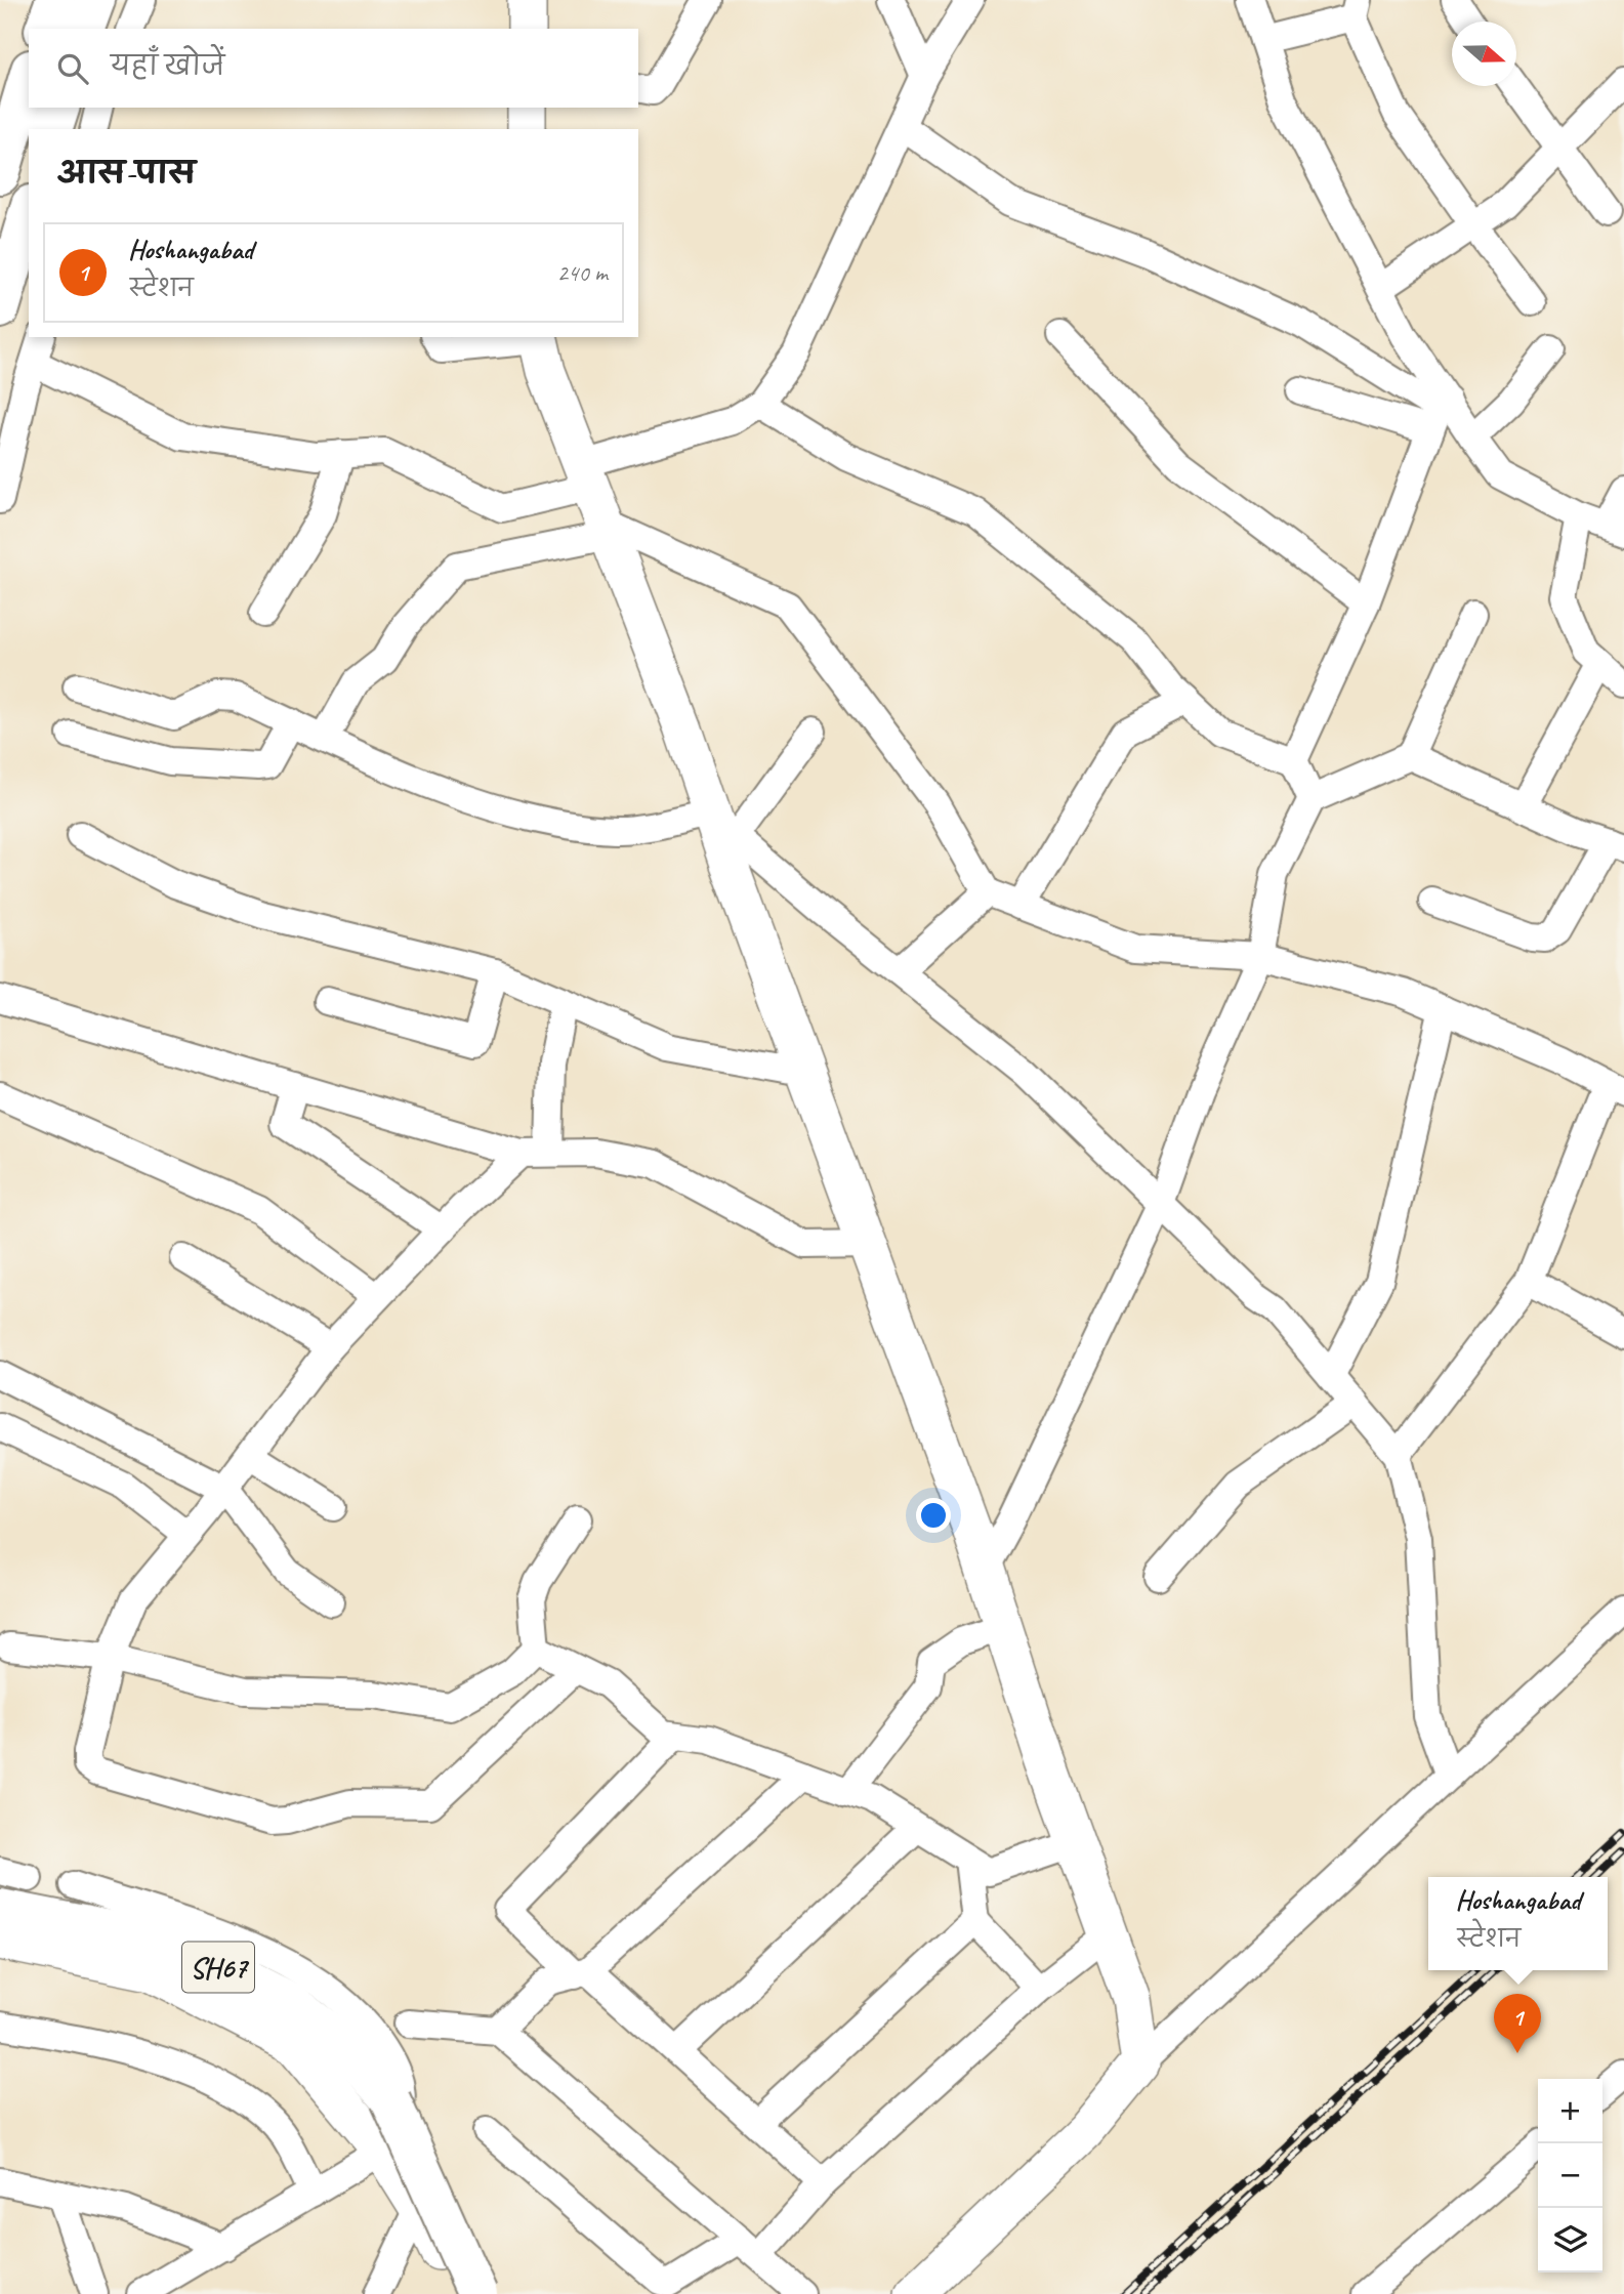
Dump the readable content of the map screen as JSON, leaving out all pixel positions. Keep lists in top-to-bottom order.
{
  "streets": {
    "main road": ["SH67"]
  },
  "north": "right",
  "page": {
    "search": "यहाँ खोजें",
    "heading": "आस-पास",
    "list": [
      {
        "mark": "1",
        "name": "Hoshangabad",
        "note": "स्टेशन",
        "value": "240 m"
      }
    ],
    "popup": ["Hoshangabad", "स्टेशन"],
    "pins": "1",
    "map_buttons": ["+", "−"]
  }
}
